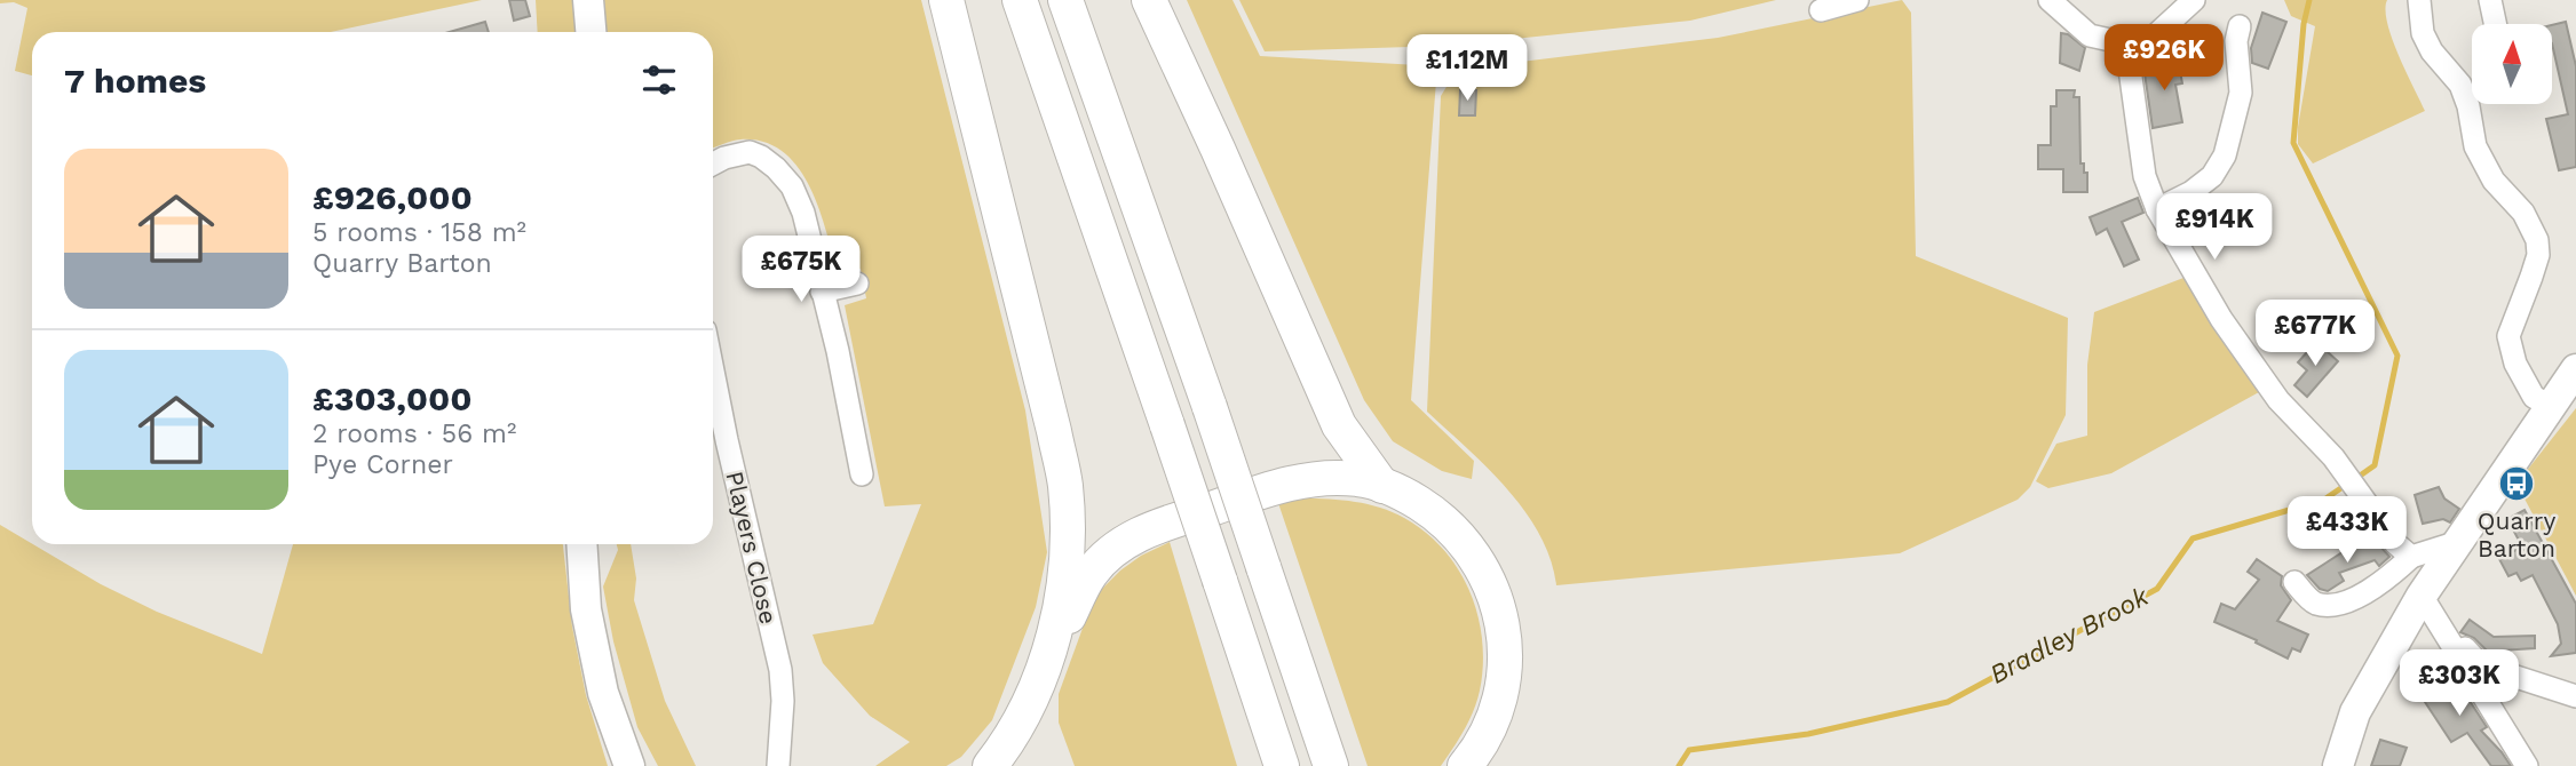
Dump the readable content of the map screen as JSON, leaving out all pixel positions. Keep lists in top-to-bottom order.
{
  "streets": {
    "street": ["Players Close"]
  },
  "water": ["Bradley Brook"],
  "places": {
    "bus stop": ["Quarry Barton"]
  },
  "north": "top",
  "page": {
    "price": [
      "£926K",
      "£1.12M",
      "£914K",
      "£675K",
      "£677K",
      "£433K",
      "£303K"
    ],
    "heading": "7 homes",
    "list": [
      {
        "name": "£926,000",
        "note": "5 rooms · 158 m² · Quarry Barton"
      },
      {
        "name": "£303,000",
        "note": "2 rooms · 56 m² · Pye Corner"
      }
    ]
  }
}
